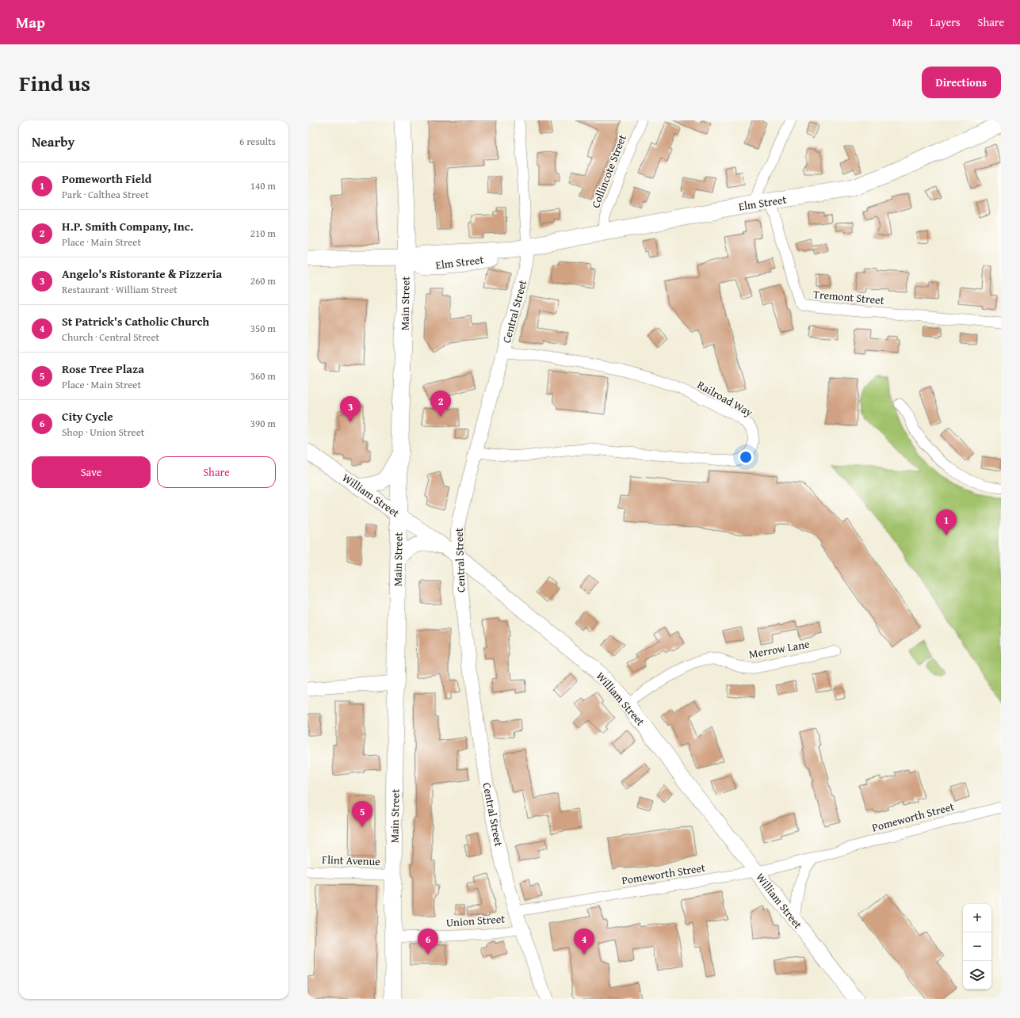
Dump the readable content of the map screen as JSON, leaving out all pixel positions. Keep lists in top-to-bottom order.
{
  "streets": {
    "main road": ["Elm Street", "Main Street", "William Street"],
    "street": [
      "Collincote Street",
      "Tremont Street",
      "Central Street",
      "Railroad Way",
      "Merrow Lane",
      "Pomeworth Street",
      "Flint Avenue",
      "Union Street"
    ]
  },
  "crossings": [
    ["Collincote Street", "Elm Street"],
    ["Elm Street", "Tremont Street"],
    ["Elm Street", "Main Street"],
    ["Elm Street", "Central Street"],
    ["Main Street", "William Street"],
    ["Main Street", "Flint Avenue"],
    ["Main Street", "Union Street"],
    ["Central Street", "Railroad Way"],
    ["Central Street", "William Street"],
    ["Central Street", "Pomeworth Street"],
    ["Central Street", "Union Street"],
    ["William Street", "Merrow Lane"],
    ["William Street", "Pomeworth Street"]
  ],
  "page": {
    "header": "Map",
    "nav": ["Map", "Layers", "Share"],
    "title": "Find us",
    "buttons": [
      "Directions",
      ["Save", "Share"]
    ],
    "heading": ["Nearby", "6 results"],
    "list": [
      {
        "mark": "1",
        "name": "Pomeworth Field",
        "note": "Park · Calthea Street",
        "value": "140 m"
      },
      {
        "mark": "2",
        "name": "H.P. Smith Company, Inc.",
        "note": "Place · Main Street",
        "value": "210 m"
      },
      {
        "mark": "3",
        "name": "Angelo's Ristorante & Pizzeria",
        "note": "Restaurant · William Street",
        "value": "260 m"
      },
      {
        "mark": "4",
        "name": "St Patrick's Catholic Church",
        "note": "Church · Central Street",
        "value": "350 m"
      },
      {
        "mark": "5",
        "name": "Rose Tree Plaza",
        "note": "Place · Main Street",
        "value": "360 m"
      },
      {
        "mark": "6",
        "name": "City Cycle",
        "note": "Shop · Union Street",
        "value": "390 m"
      }
    ],
    "pins": [
      "2",
      "3",
      "1",
      "5",
      "4",
      "6"
    ],
    "map_buttons": ["+", "−"]
  }
}
